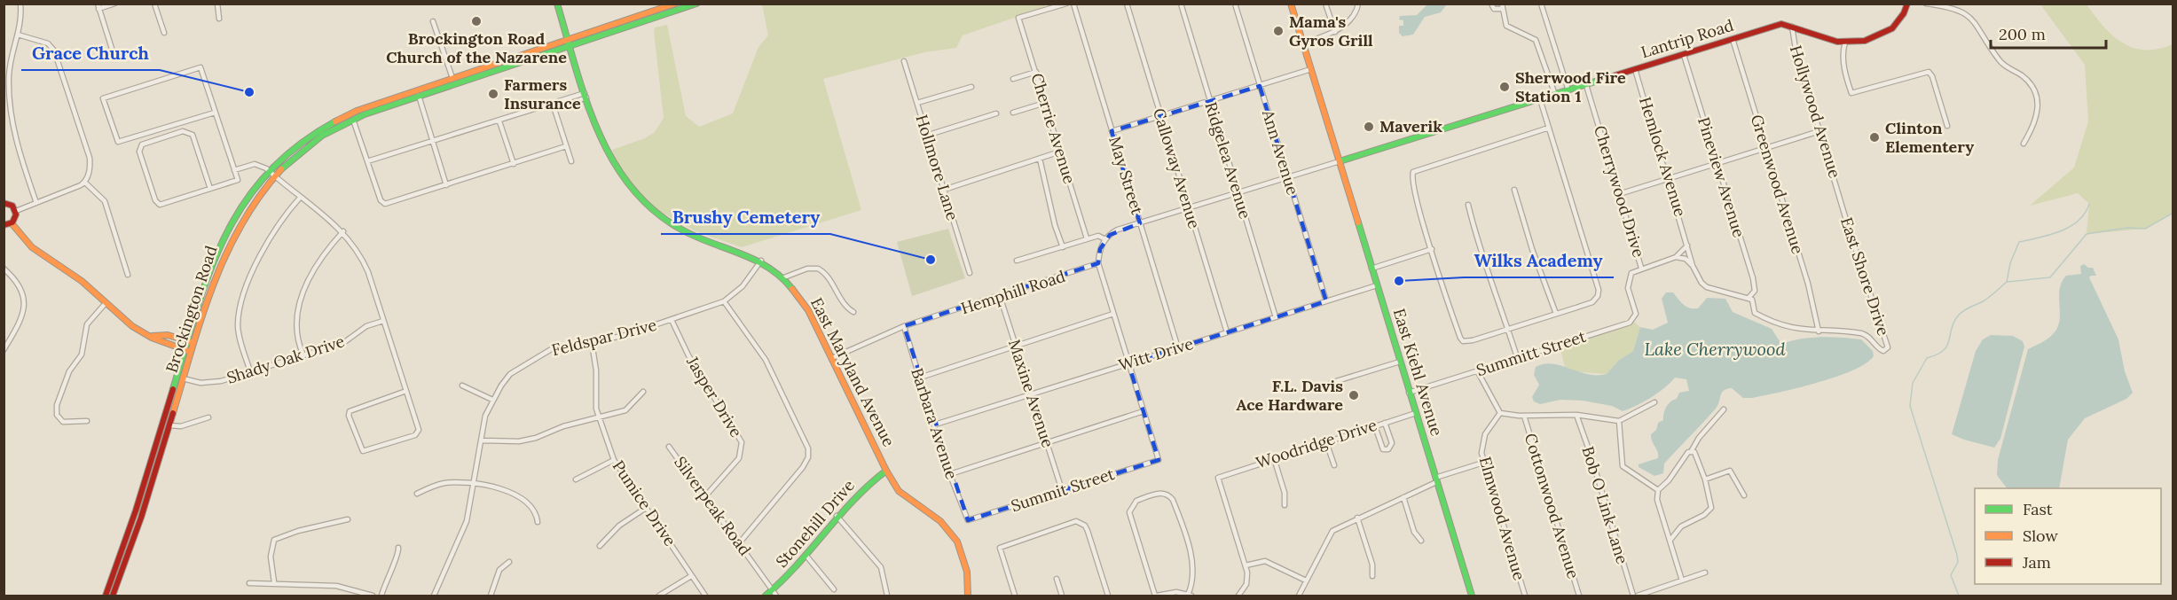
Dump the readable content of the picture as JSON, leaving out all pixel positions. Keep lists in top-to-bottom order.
{
  "streets": {
    "main road": [
      "Lantrip Road",
      "Brockington Road",
      "East Maryland Avenue",
      "East Kiehl Avenue",
      "Stonehill Drive"
    ],
    "street": [
      "Hollywood Avenue",
      "Cherrie Avenue",
      "Ann Avenue",
      "Hemlock Avenue",
      "Ridgelea Avenue",
      "Hollmore Lane",
      "Calloway Avenue",
      "May Street",
      "Pineview Avenue",
      "Greenwood Avenue",
      "Cherrywood Drive",
      "East Shore Drive",
      "Hemphill Road",
      "Feldspar Drive",
      "Summitt Street",
      "Witt Drive",
      "Shady Oak Drive",
      "Maxine Avenue",
      "Jasper Drive",
      "Barbara Avenue",
      "Woodridge Drive",
      "Summit Street",
      "Pumice Drive",
      "Bob O Link Lane",
      "Silverpeak Road",
      "Cottonwood Avenue",
      "Elmwood Avenue"
    ]
  },
  "crossings": [
    ["Lantrip Road", "Hollywood Avenue"],
    ["Lantrip Road", "Hemlock Avenue"],
    ["Lantrip Road", "Pineview Avenue"],
    ["Lantrip Road", "Greenwood Avenue"],
    ["Lantrip Road", "Cherrywood Drive"],
    ["Lantrip Road", "East Kiehl Avenue"],
    ["Hollywood Avenue", "East Shore Drive"],
    ["Ann Avenue", "Witt Drive"],
    ["Ridgelea Avenue", "Witt Drive"],
    ["Calloway Avenue", "Witt Drive"],
    ["May Street", "Witt Drive"],
    ["Pineview Avenue", "East Shore Drive"],
    ["Greenwood Avenue", "East Shore Drive"],
    ["Cherrywood Drive", "Summitt Street"],
    ["Hemphill Road", "East Maryland Avenue"],
    ["Hemphill Road", "Maxine Avenue"],
    ["Hemphill Road", "Barbara Avenue"],
    ["Brockington Road", "Shady Oak Drive"],
    ["Brockington Road", "East Maryland Avenue"],
    ["Feldspar Drive", "East Maryland Avenue"],
    ["Feldspar Drive", "Jasper Drive"],
    ["Feldspar Drive", "Pumice Drive"],
    ["Summitt Street", "East Kiehl Avenue"],
    ["Witt Drive", "East Kiehl Avenue"],
    ["Witt Drive", "Maxine Avenue"],
    ["Witt Drive", "Barbara Avenue"],
    ["East Maryland Avenue", "Stonehill Drive"],
    ["East Kiehl Avenue", "Woodridge Drive"],
    ["Maxine Avenue", "Summit Street"],
    ["Jasper Drive", "Silverpeak Road"],
    ["Barbara Avenue", "Summit Street"],
    ["Silverpeak Road", "Stonehill Drive"]
  ],
  "water": ["Lake Cherrywood"],
  "places": [
    "Brockington Road Church of the Nazarene",
    "Mama's Gyros Grill",
    "Sherwood Fire Station 1",
    "Grace Church",
    "Farmers Insurance",
    "Maverik",
    "Clinton Elementery",
    "Brushy Cemetery",
    "Wilks Academy",
    "F.L. Davis Ace Hardware"
  ],
  "legend": ["Fast", "Slow", "Jam"],
  "scale_bar": "200 m"
}
